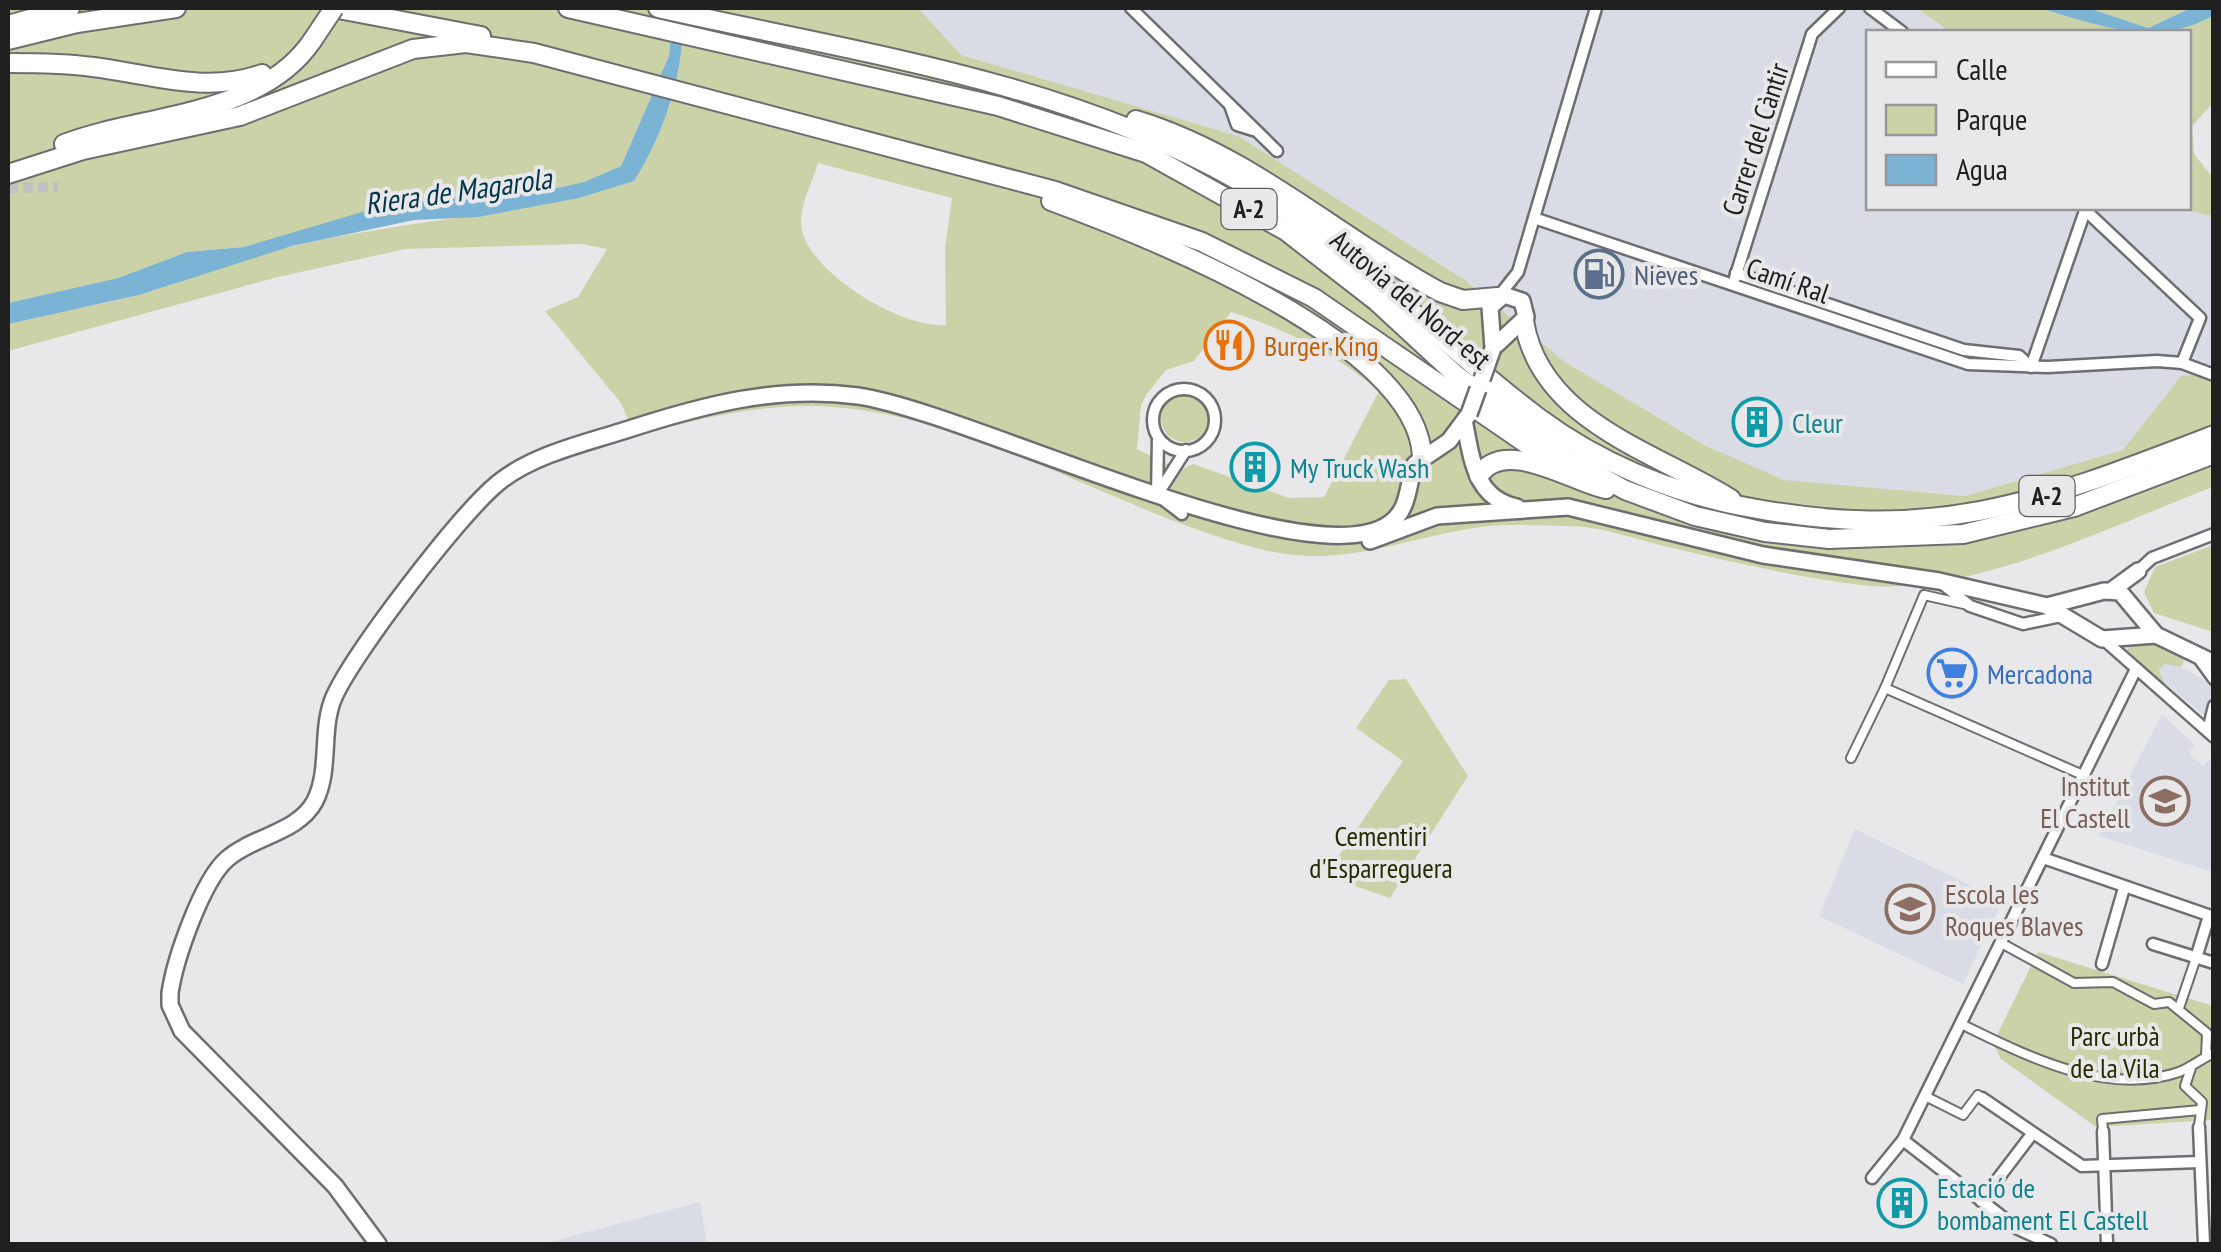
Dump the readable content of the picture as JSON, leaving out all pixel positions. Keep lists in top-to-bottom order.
{
  "streets": {
    "highway": ["A-2", "Autovia del Nord-est"],
    "street": ["Carrer del Càntir", "Camí Ral"]
  },
  "crossings": [
    ["Carrer del Càntir", "Camí Ral"]
  ],
  "water": ["Riera de Magarola"],
  "parks": ["Cementiri d'Esparreguera", "Parc urbà de la Vila"],
  "places": {
    "fuel station": ["Nieves"],
    "restaurant": ["Burger King"],
    "building": ["Cleur", "My Truck Wash", "Estació de bombament El Castell"],
    "supermarket": ["Mercadona"],
    "school or university": ["Institut El Castell", "Escola les Roques Blaves"]
  },
  "legend": ["Calle", "Parque", "Agua"]
}
